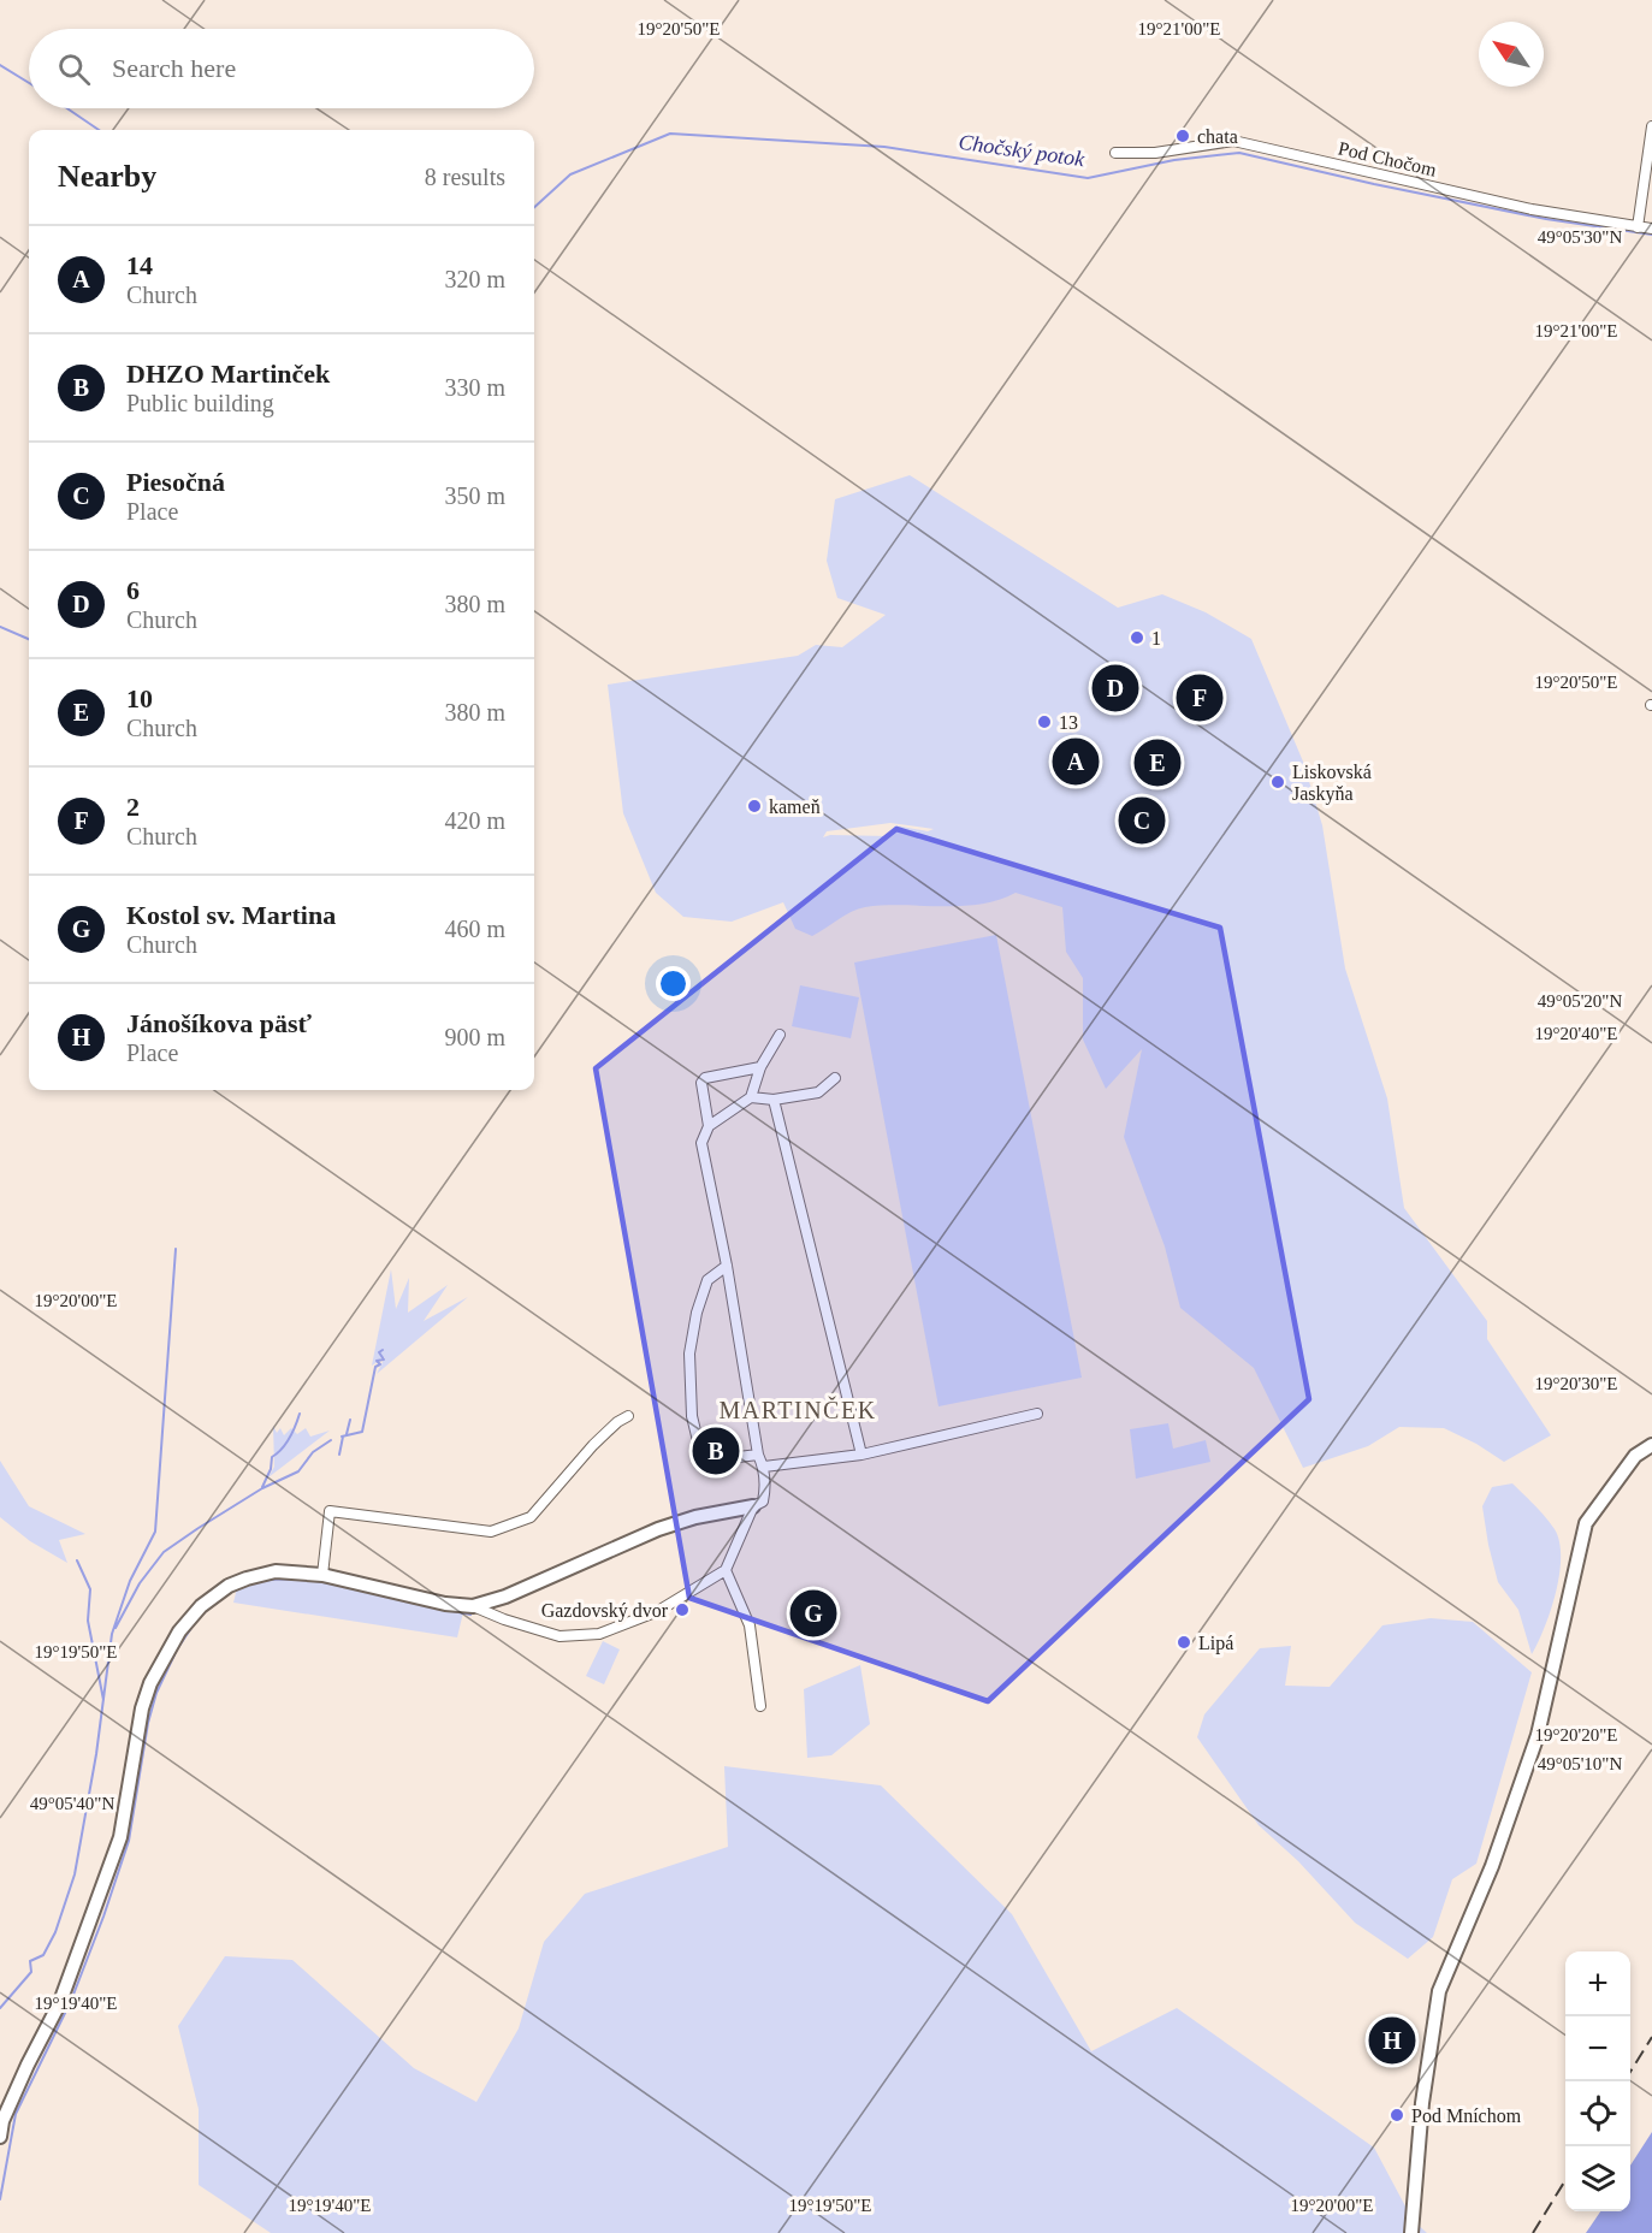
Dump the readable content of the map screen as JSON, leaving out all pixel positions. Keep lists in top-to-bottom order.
{
  "streets": {
    "street": ["Pod Chočom"]
  },
  "districts": ["MARTINČEK"],
  "water": ["Chočský potok"],
  "places": [
    "chata",
    "1",
    "13",
    "Liskovská Jaskyňa",
    "kameň",
    "Gazdovský dvor",
    "Lipá",
    "Pod Mníchom"
  ],
  "north": "top left",
  "page": {
    "search": "Search here",
    "heading": ["Nearby", "8 results"],
    "list": [
      {
        "mark": "A",
        "name": "14",
        "note": "Church",
        "value": "320 m"
      },
      {
        "mark": "B",
        "name": "DHZO Martinček",
        "note": "Public building",
        "value": "330 m"
      },
      {
        "mark": "C",
        "name": "Piesočná",
        "note": "Place",
        "value": "350 m"
      },
      {
        "mark": "D",
        "name": "6",
        "note": "Church",
        "value": "380 m"
      },
      {
        "mark": "E",
        "name": "10",
        "note": "Church",
        "value": "380 m"
      },
      {
        "mark": "F",
        "name": "2",
        "note": "Church",
        "value": "420 m"
      },
      {
        "mark": "G",
        "name": "Kostol sv. Martina",
        "note": "Church",
        "value": "460 m"
      },
      {
        "mark": "H",
        "name": "Jánošíkova päsť",
        "note": "Place",
        "value": "900 m"
      }
    ],
    "pins": [
      "D",
      "F",
      "A",
      "E",
      "C",
      "B",
      "G",
      "H"
    ],
    "map_buttons": ["+", "−"]
  },
  "coordinates": [
    "19°21'00\"E",
    "19°20'50\"E",
    "49°05'30\"N",
    "49°05'20\"N",
    "19°20'40\"E",
    "19°20'00\"E",
    "19°20'30\"E",
    "19°19'50\"E",
    "19°20'20\"E",
    "49°05'10\"N",
    "49°05'40\"N",
    "19°19'40\"E"
  ]
}
